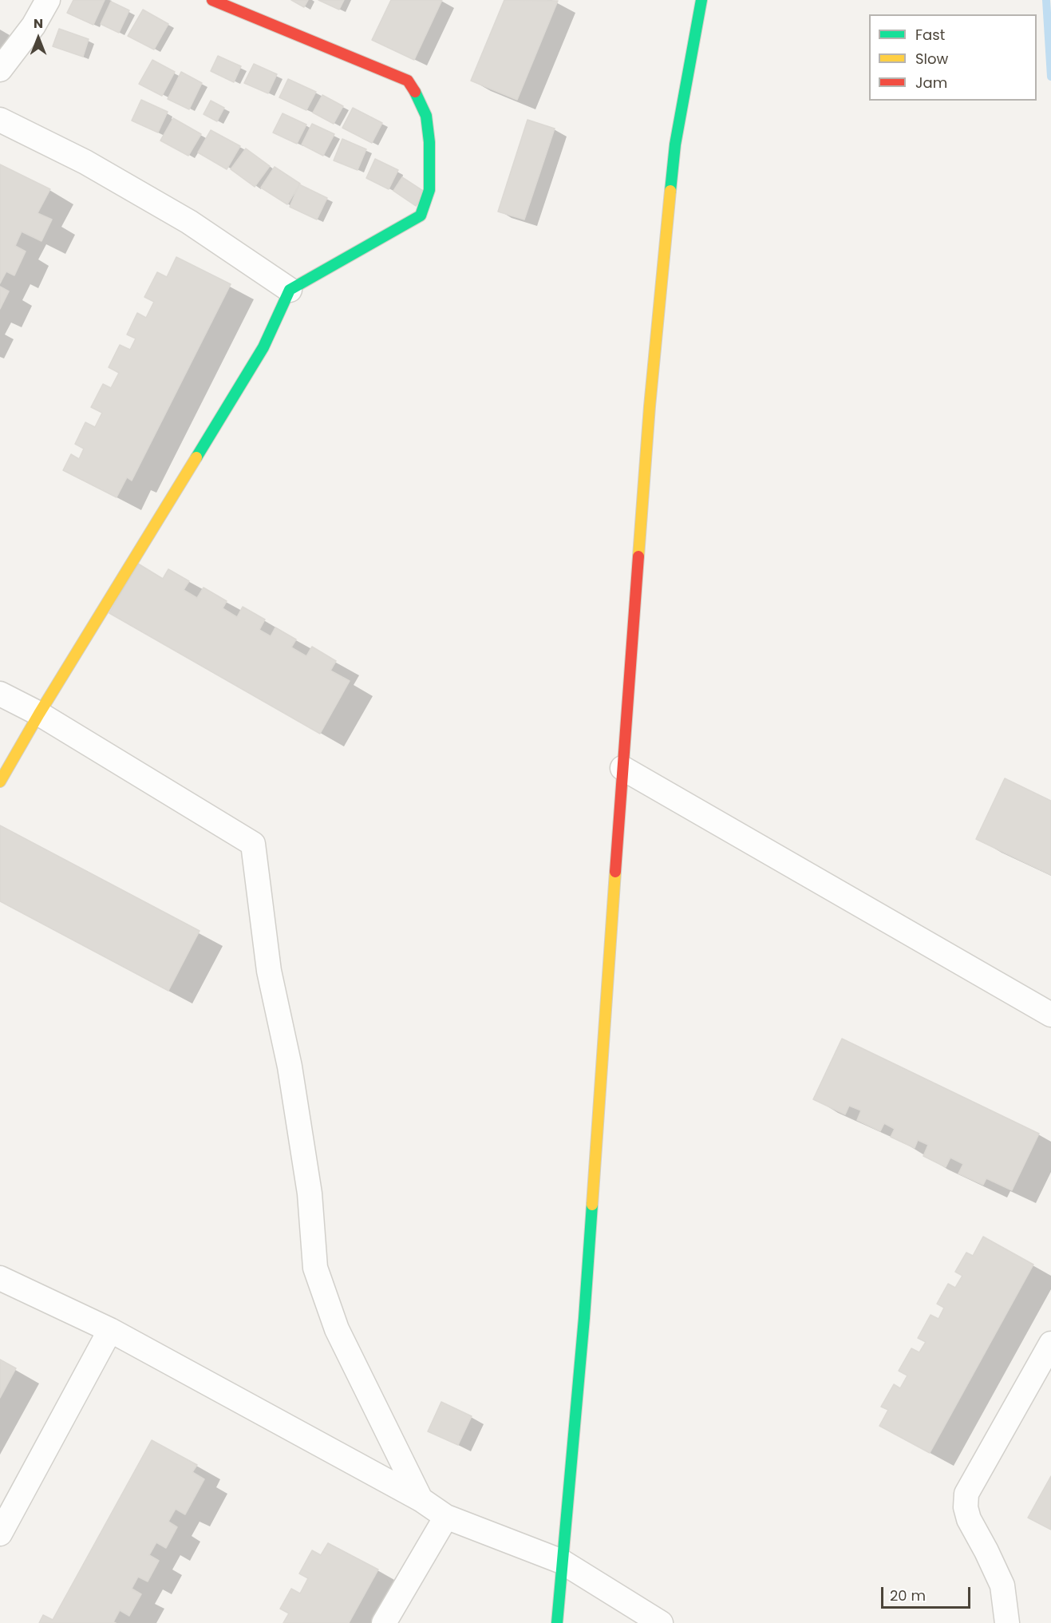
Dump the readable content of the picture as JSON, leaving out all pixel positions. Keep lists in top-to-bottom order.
{
  "legend": ["Fast", "Slow", "Jam"],
  "scale_bar": "20 m",
  "north": "top"
}
